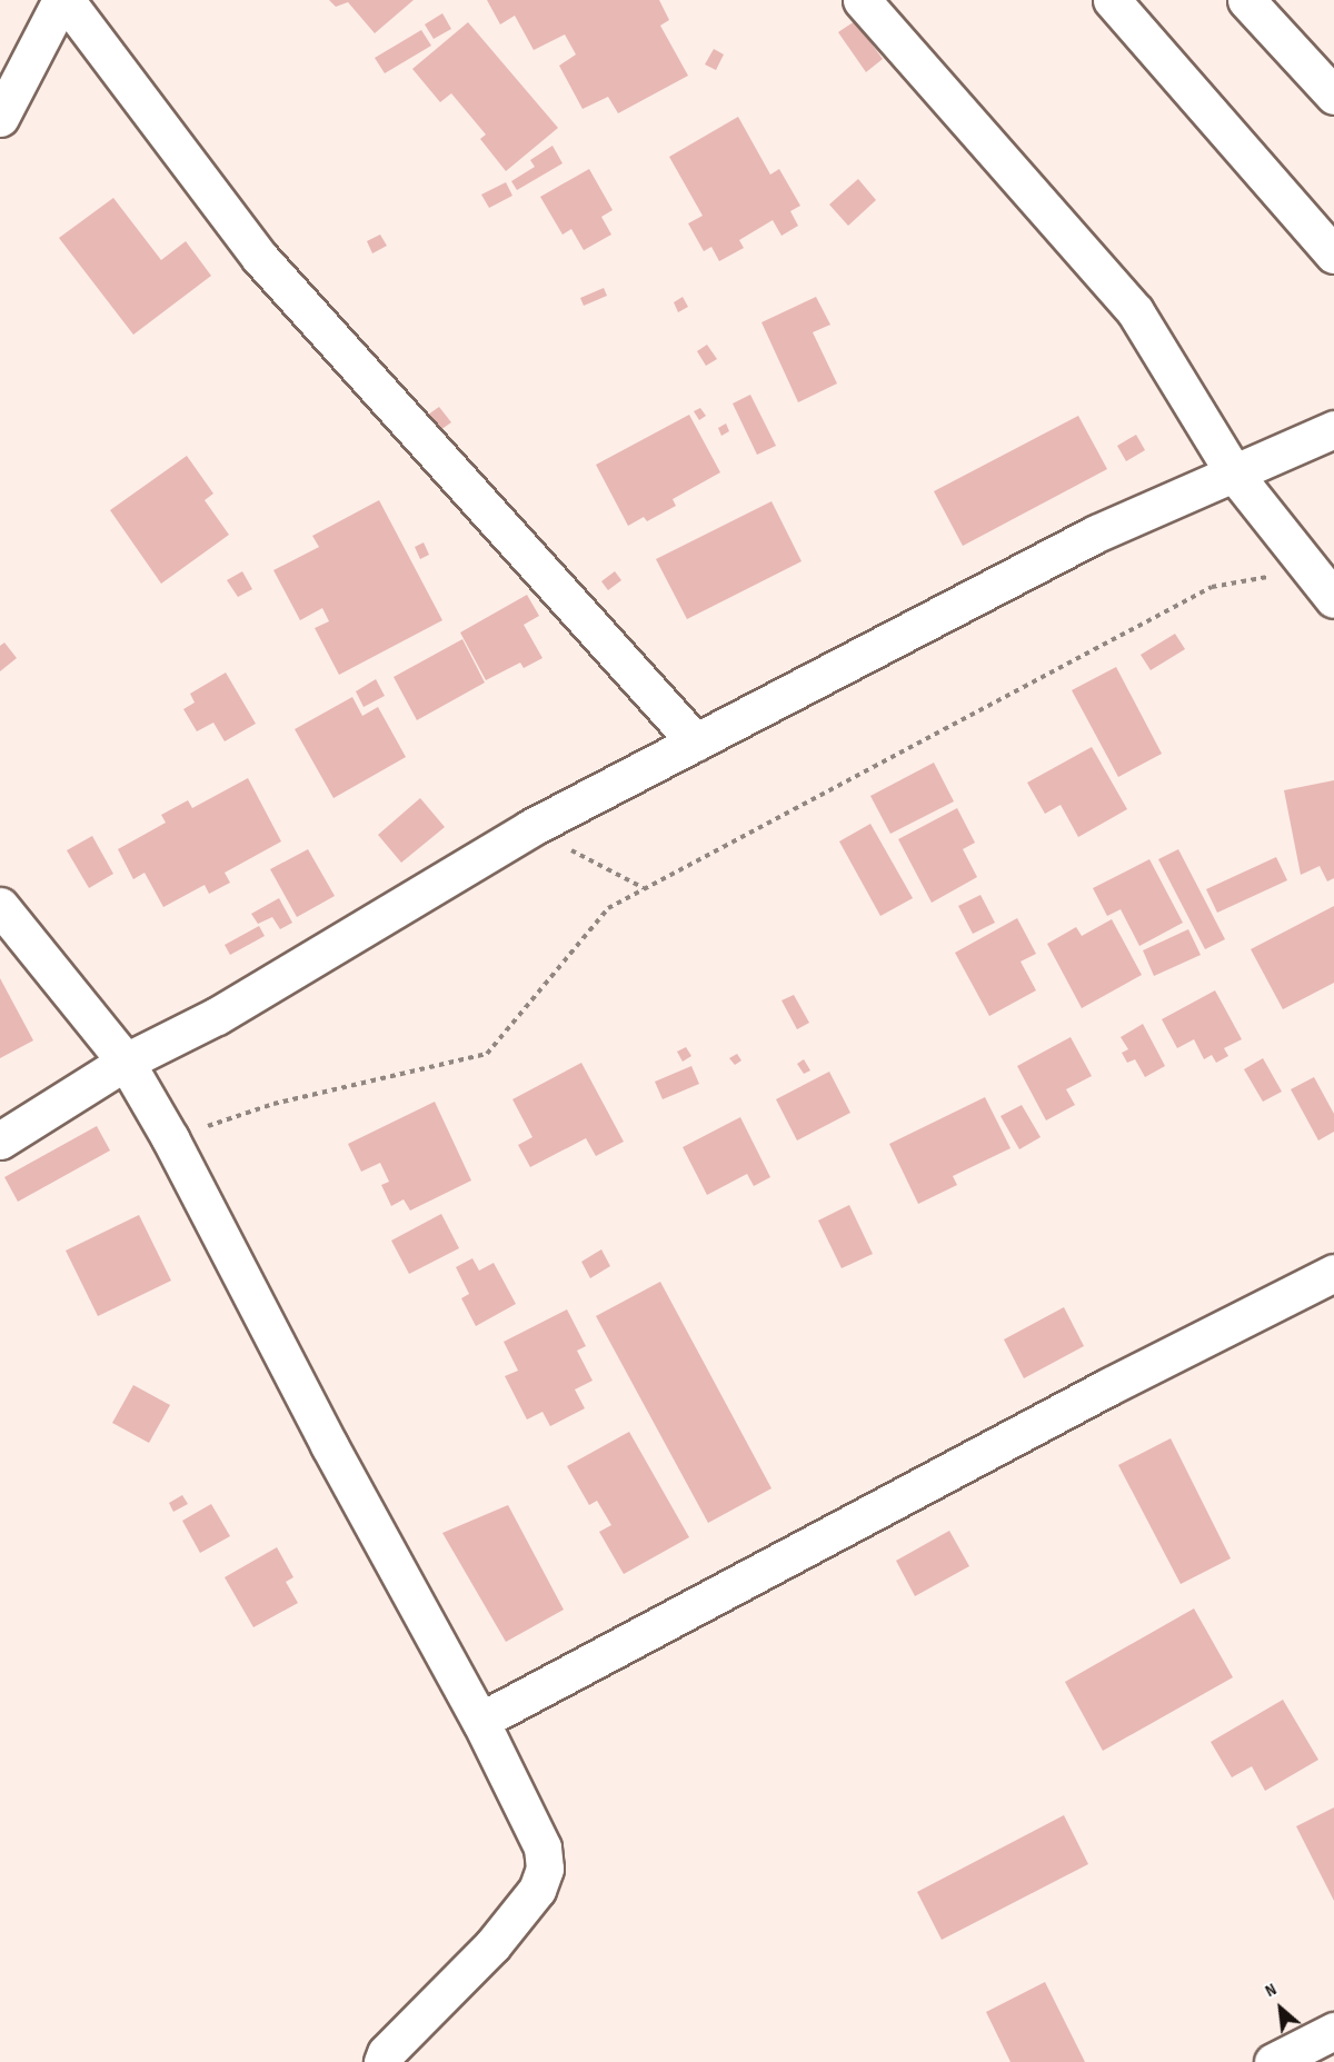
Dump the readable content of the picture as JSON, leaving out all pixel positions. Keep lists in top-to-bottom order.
{
  "north": "top left"
}
